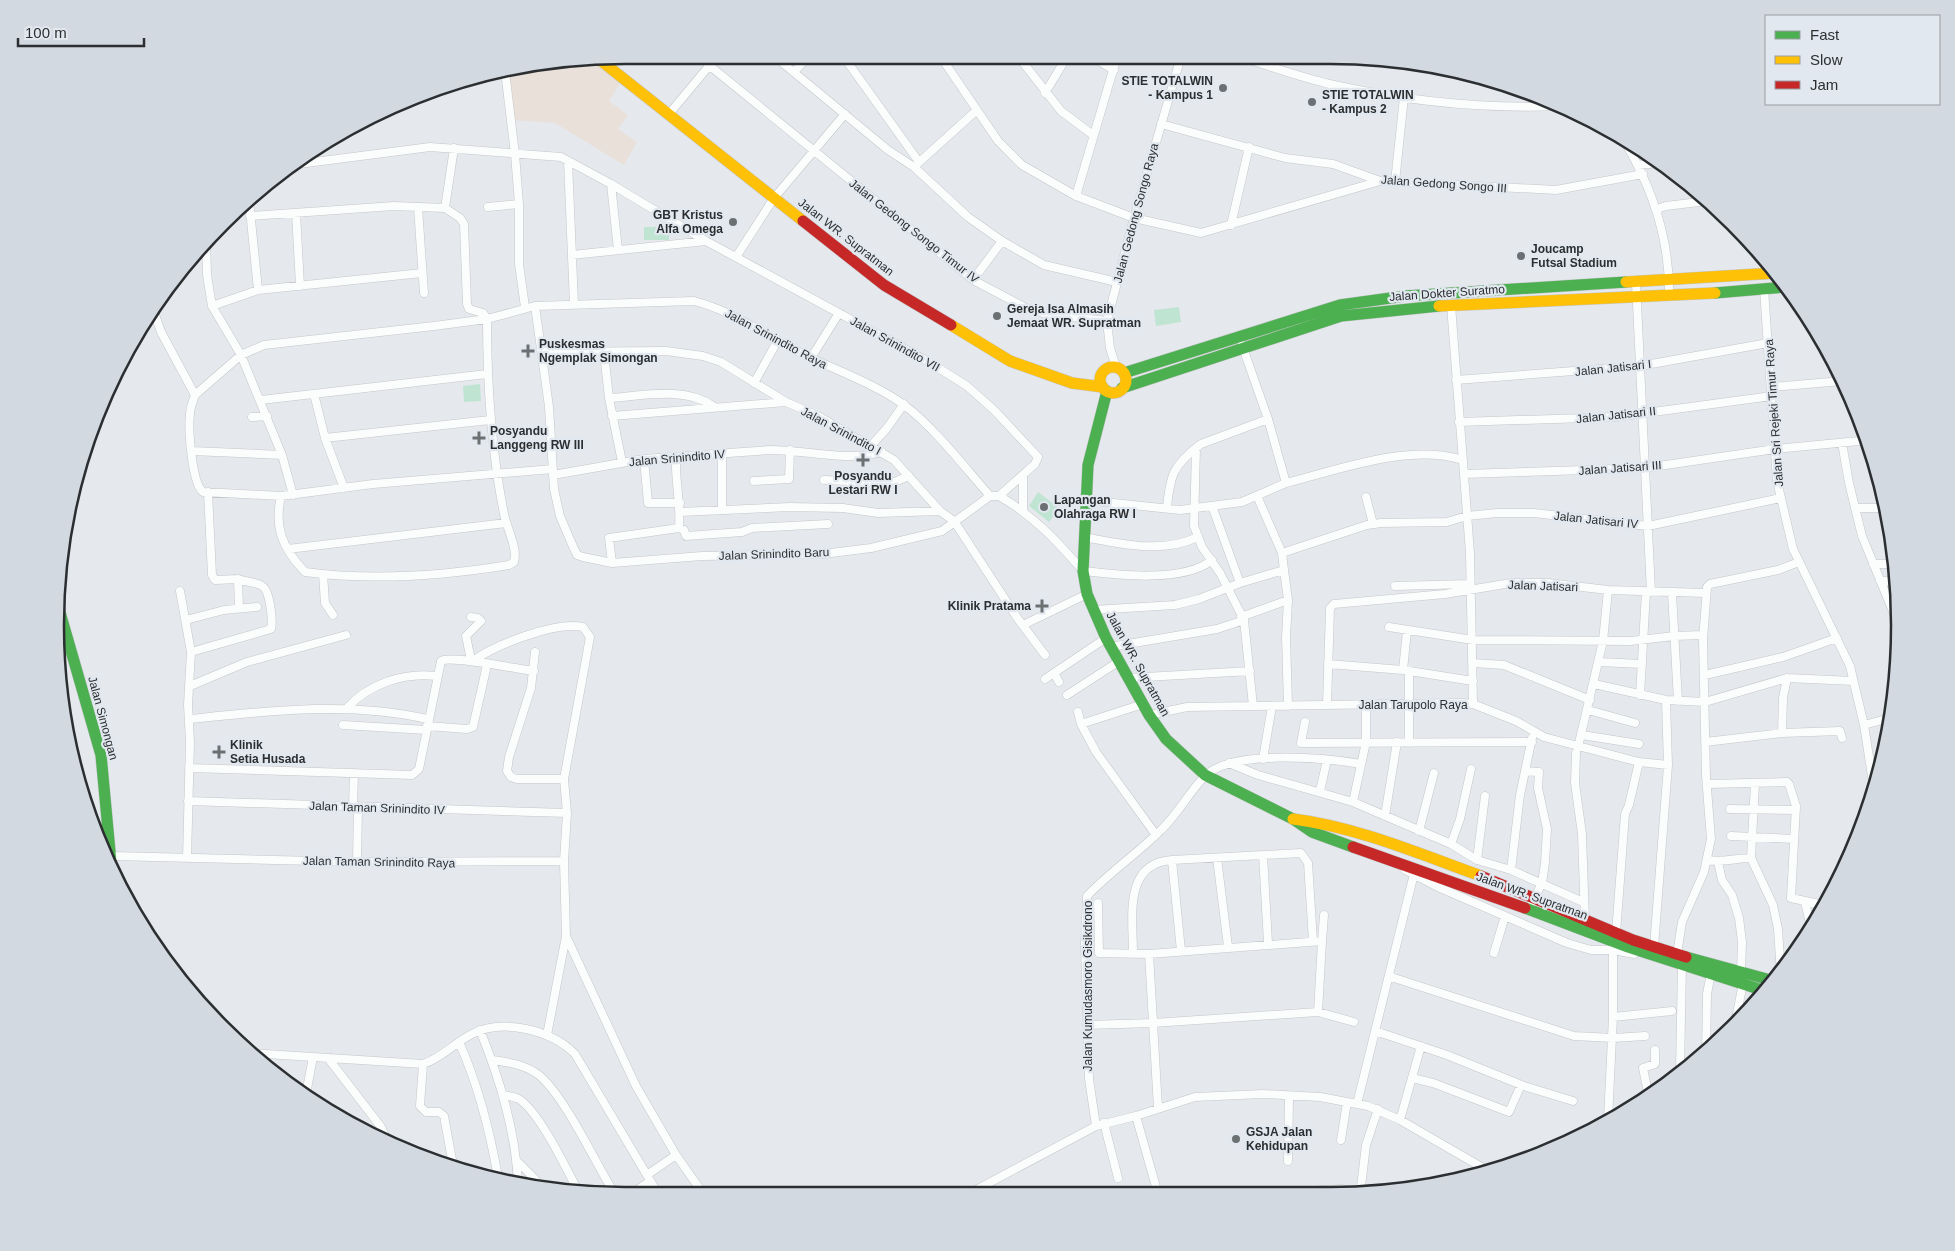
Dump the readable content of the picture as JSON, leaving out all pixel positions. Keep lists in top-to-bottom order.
{
  "streets": {
    "main road": ["Jalan WR. Supratman", "Jalan Dokter Suratmo", "Jalan Simongan"],
    "street": [
      "Jalan Gedong Songo III",
      "Jalan Gedong Songo Raya",
      "Jalan Gedong Songo Timur IV",
      "Jalan Srinindito Raya",
      "Jalan Srinindito VII",
      "Jalan Jatisari I",
      "Jalan Sri Rejeki Timur Raya",
      "Jalan Jatisari II",
      "Jalan Srinindito I",
      "Jalan Srinindito IV",
      "Jalan Jatisari III",
      "Jalan Jatisari IV",
      "Jalan Srinindito Baru",
      "Jalan Jatisari",
      "Jalan Tarupolo Raya",
      "Jalan Taman Srinindito IV",
      "Jalan Taman Srinindito Raya",
      "Jalan Kumudasmoro Gisikdrono"
    ]
  },
  "crossings": [
    ["Jalan Gedong Songo III", "Jalan Gedong Songo Raya"],
    ["Jalan Gedong Songo Raya", "Jalan Gedong Songo Timur IV"],
    ["Jalan Gedong Songo Raya", "Jalan WR. Supratman"],
    ["Jalan Gedong Songo Raya", "Jalan Dokter Suratmo"],
    ["Jalan WR. Supratman", "Jalan Dokter Suratmo"],
    ["Jalan WR. Supratman", "Jalan Tarupolo Raya"],
    ["Jalan WR. Supratman", "Jalan Kumudasmoro Gisikdrono"],
    ["Jalan Dokter Suratmo", "Jalan Sri Rejeki Timur Raya"],
    ["Jalan Srinindito Raya", "Jalan Srinindito Baru"],
    ["Jalan Jatisari I", "Jalan Sri Rejeki Timur Raya"],
    ["Jalan Sri Rejeki Timur Raya", "Jalan Jatisari II"],
    ["Jalan Sri Rejeki Timur Raya", "Jalan Jatisari III"],
    ["Jalan Sri Rejeki Timur Raya", "Jalan Jatisari IV"],
    ["Jalan Srinindito I", "Jalan Srinindito IV"],
    ["Jalan Srinindito I", "Jalan Srinindito Baru"],
    ["Jalan Srinindito IV", "Jalan Srinindito Baru"]
  ],
  "places": {
    "other": [
      "STIE TOTALWIN - Kampus 1",
      "STIE TOTALWIN - Kampus 2",
      "GBT Kristus Alfa Omega",
      "Joucamp Futsal Stadium",
      "Gereja Isa Almasih Jemaat WR. Supratman",
      "Lapangan Olahraga RW I",
      "GSJA Jalan Kehidupan"
    ],
    "health": [
      "Puskesmas Ngemplak Simongan",
      "Posyandu Langgeng RW III",
      "Posyandu Lestari RW I",
      "Klinik Pratama",
      "Klinik Setia Husada"
    ]
  },
  "legend": ["Fast", "Slow", "Jam"],
  "scale_bar": "100 m"
}
